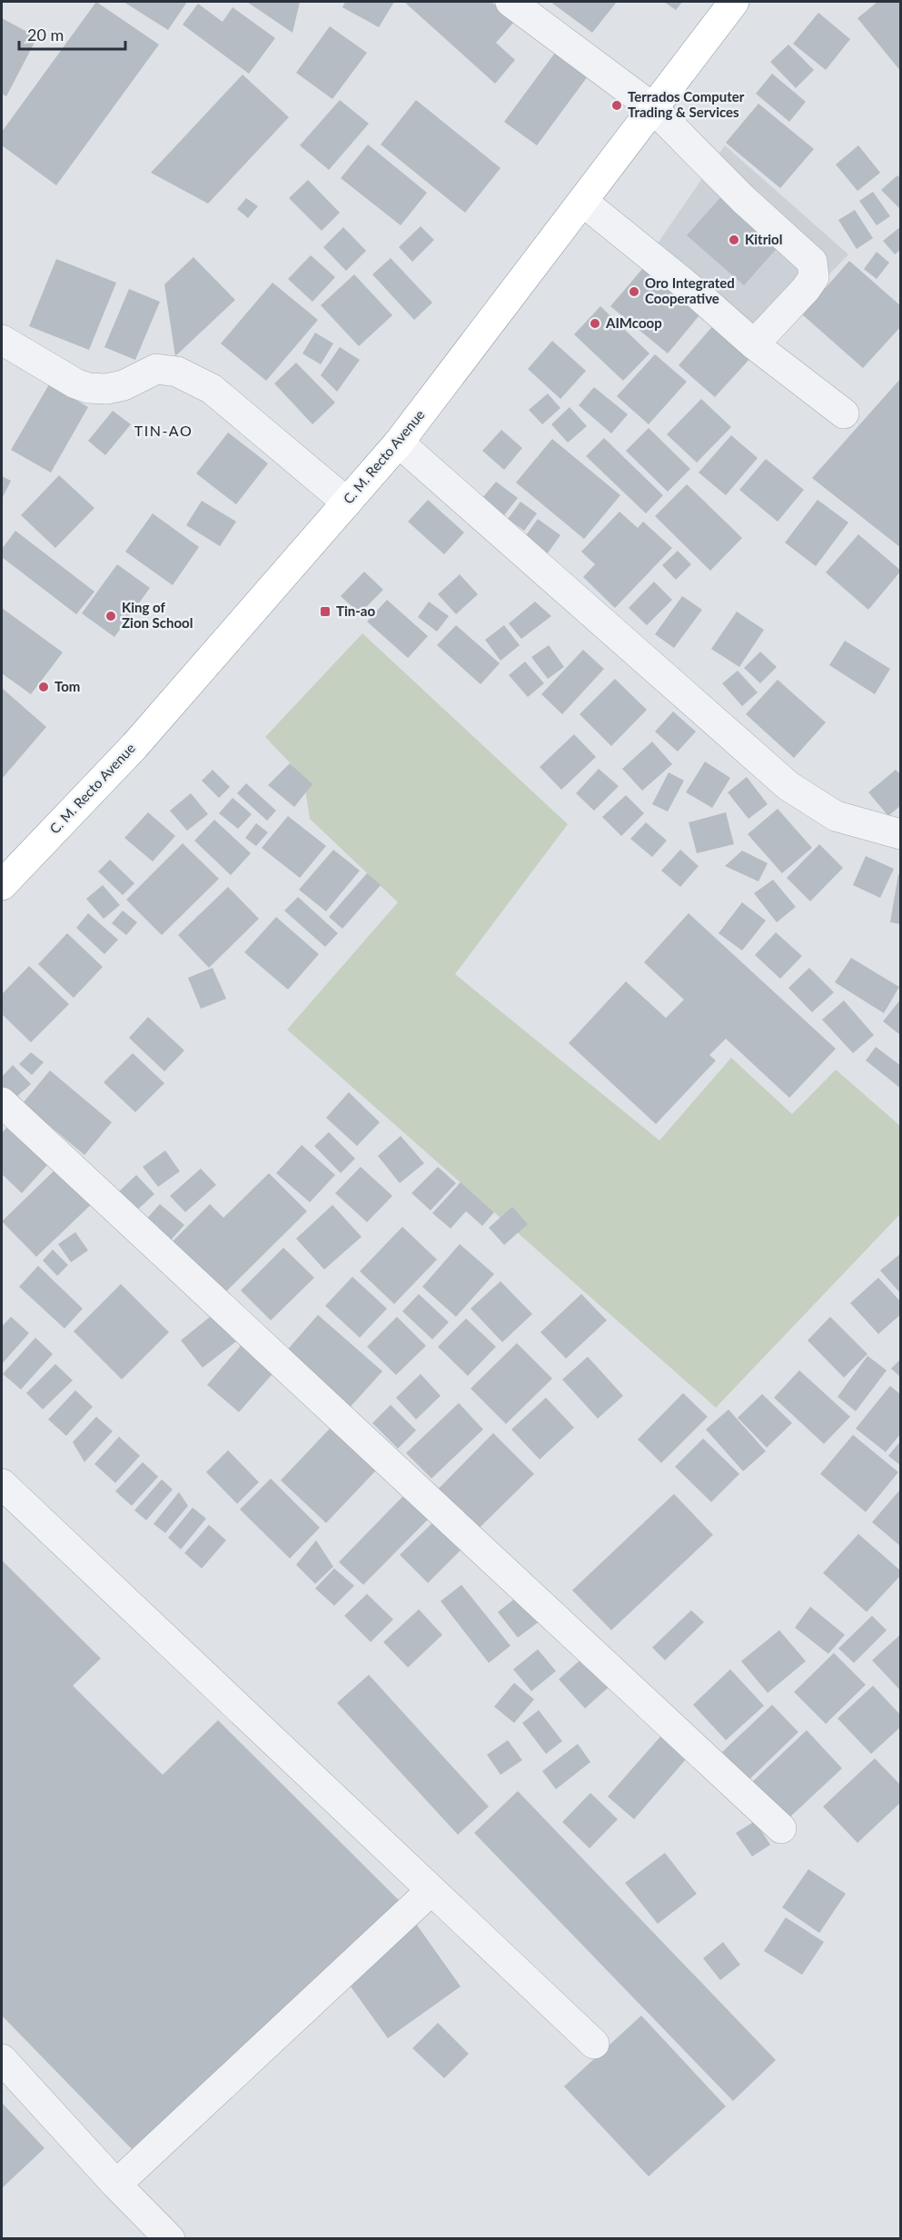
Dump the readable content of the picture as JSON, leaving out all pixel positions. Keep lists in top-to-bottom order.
{
  "streets": {
    "highway": ["C. M. Recto Avenue"]
  },
  "districts": ["TIN-AO"],
  "places": {
    "other": [
      "Terrados Computer Trading & Services",
      "Kitriol",
      "Oro Integrated Cooperative",
      "AIMcoop",
      "King of Zion School",
      "Tom"
    ],
    "transit": ["Tin-ao"]
  },
  "scale_bar": "20 m"
}
